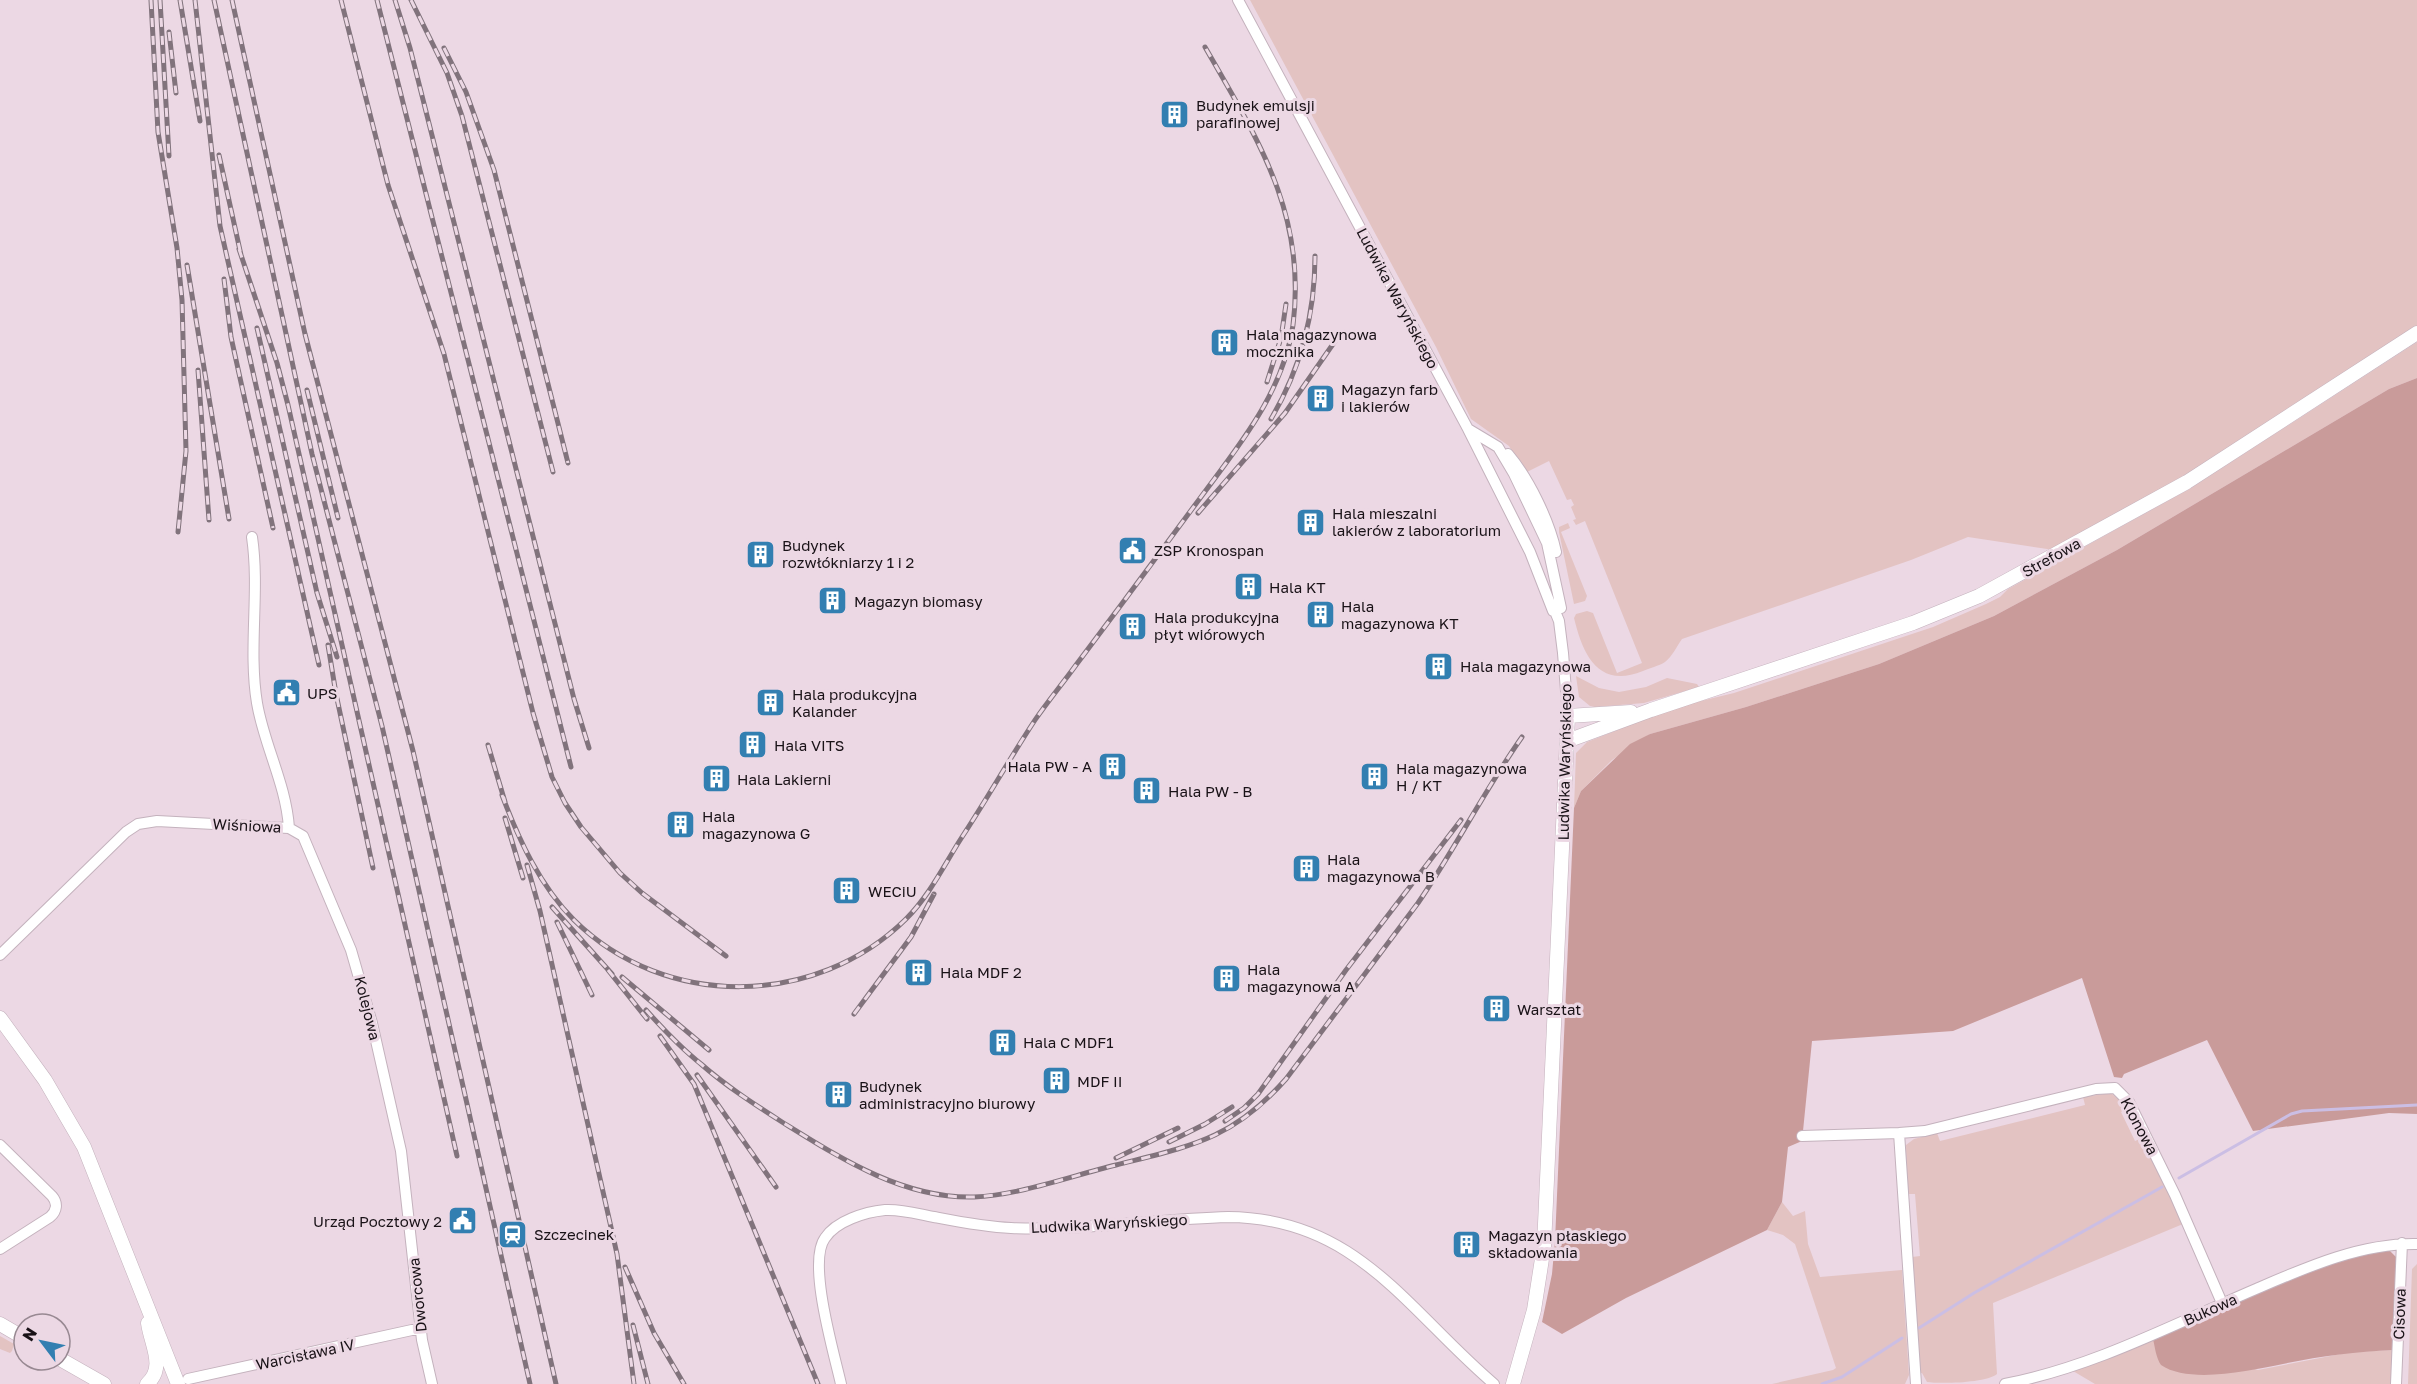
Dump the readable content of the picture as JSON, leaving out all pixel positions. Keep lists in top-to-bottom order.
{
  "streets": {
    "street": [
      "Ludwika Waryńskiego",
      "Strefowa",
      "Wiśniowa",
      "Kolejowa",
      "Klonowa",
      "Dworcowa",
      "Bukowa",
      "Cisowa",
      "Warcisława IV"
    ]
  },
  "crossings": [
    ["Ludwika Waryńskiego", "Strefowa"],
    ["Wiśniowa", "Kolejowa"],
    ["Kolejowa", "Dworcowa"],
    ["Klonowa", "Bukowa"],
    ["Dworcowa", "Warcisława IV"],
    ["Bukowa", "Cisowa"]
  ],
  "places": {
    "building": [
      "Budynek emulsji parafinowej",
      "Hala magazynowa mocznika",
      "Magazyn farb i lakierów",
      "Hala mieszalni lakierów z laboratorium",
      "Budynek rozwłókniarzy 1 i 2",
      "Hala KT",
      "Magazyn biomasy",
      "Hala magazynowa KT",
      "Hala produkcyjna płyt wiórowych",
      "Hala magazynowa",
      "Hala produkcyjna Kalander",
      "Hala VITS",
      "Hala PW - A",
      "Hala magazynowa H / KT",
      "Hala Lakierni",
      "Hala PW - B",
      "Hala magazynowa G",
      "Hala magazynowa B",
      "WECiU",
      "Hala MDF 2",
      "Hala magazynowa A",
      "Warsztat",
      "Hala C MDF1",
      "MDF II",
      "Budynek administracyjno biurowy",
      "Magazyn płaskiego składowania"
    ],
    "public building": ["ZSP Kronospan", "UPS", "Urząd Pocztowy 2"],
    "station": ["Szczecinek"]
  },
  "north": "top left"
}
